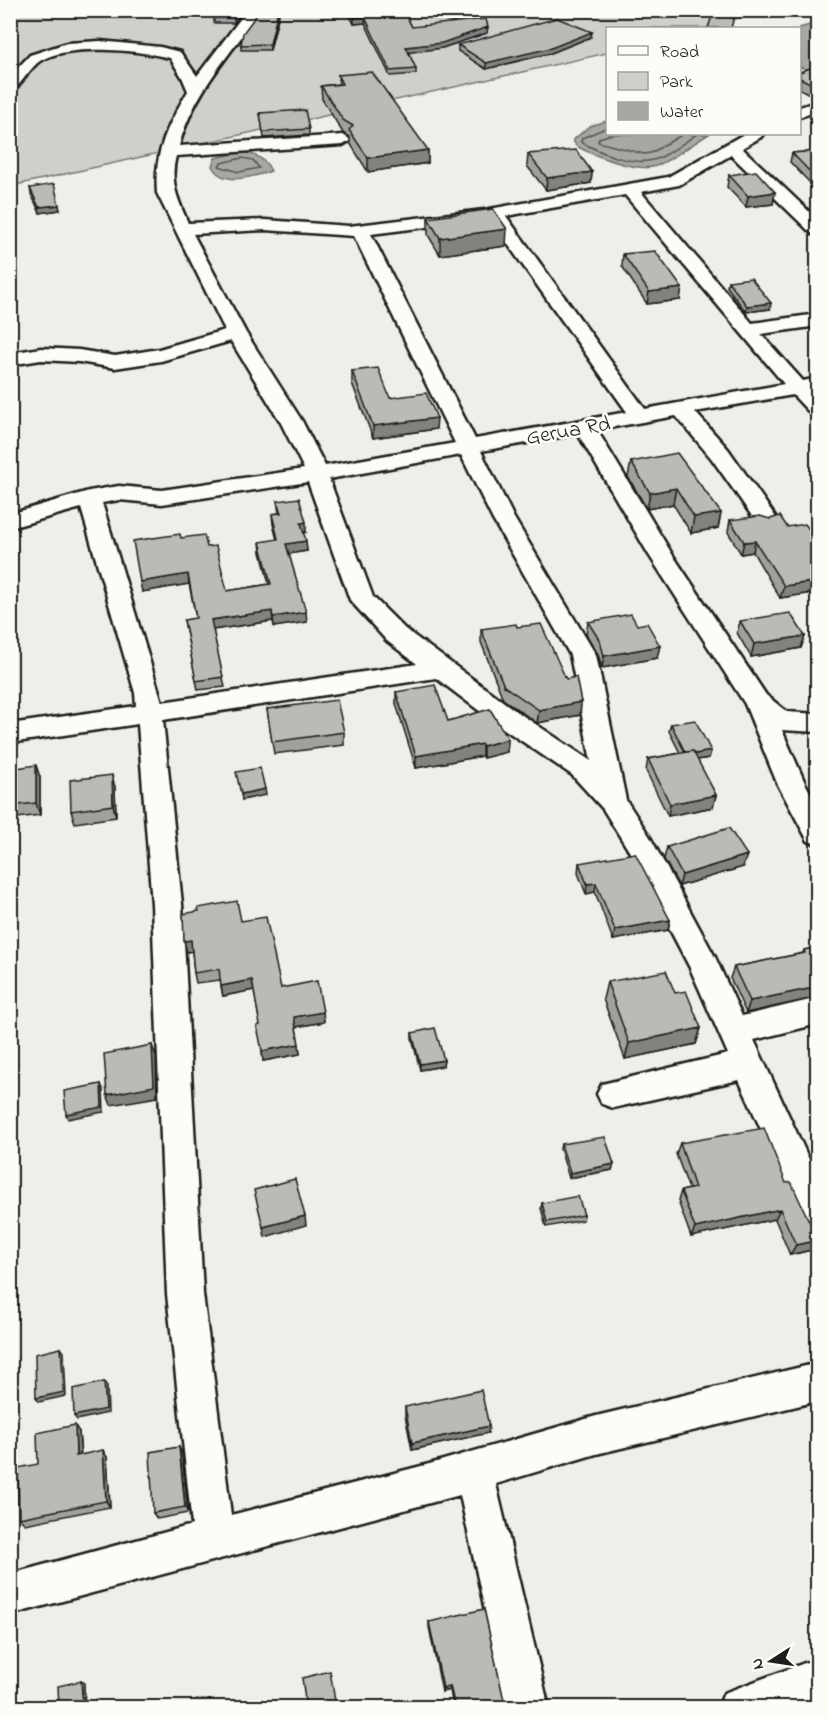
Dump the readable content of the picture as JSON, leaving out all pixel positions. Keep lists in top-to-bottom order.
{
  "streets": {
    "street": ["Gerua Rd"]
  },
  "legend": ["Road", "Park", "Water"],
  "north": "left"
}
